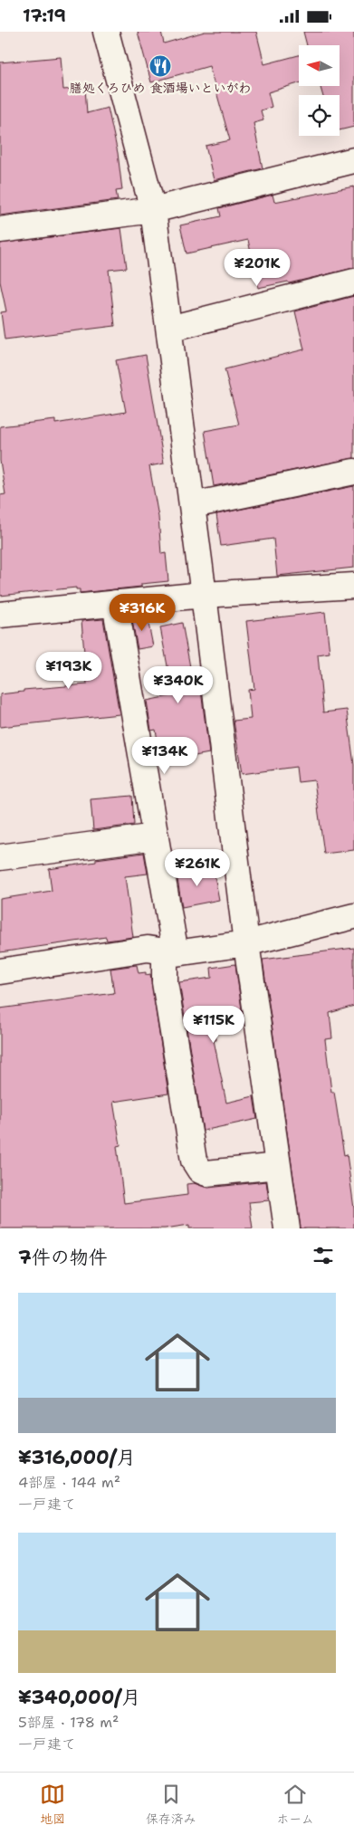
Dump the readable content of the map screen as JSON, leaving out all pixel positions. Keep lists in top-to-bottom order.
{
  "places": {
    "restaurant": ["膳処くろひめ 食酒場いといがわ"]
  },
  "north": "left",
  "page": {
    "status": "17:19",
    "price": [
      "¥201K",
      "¥316K",
      "¥193K",
      "¥340K",
      "¥134K",
      "¥261K",
      "¥115K"
    ],
    "heading": "7件の物件",
    "list": [
      {
        "name": "¥316,000/月",
        "note": "4部屋 · 144 m² · 一戸建て"
      },
      {
        "name": "¥340,000/月",
        "note": "5部屋 · 178 m² · 一戸建て"
      }
    ],
    "tabs": ["地図", "保存済み", "ホーム"]
  }
}
